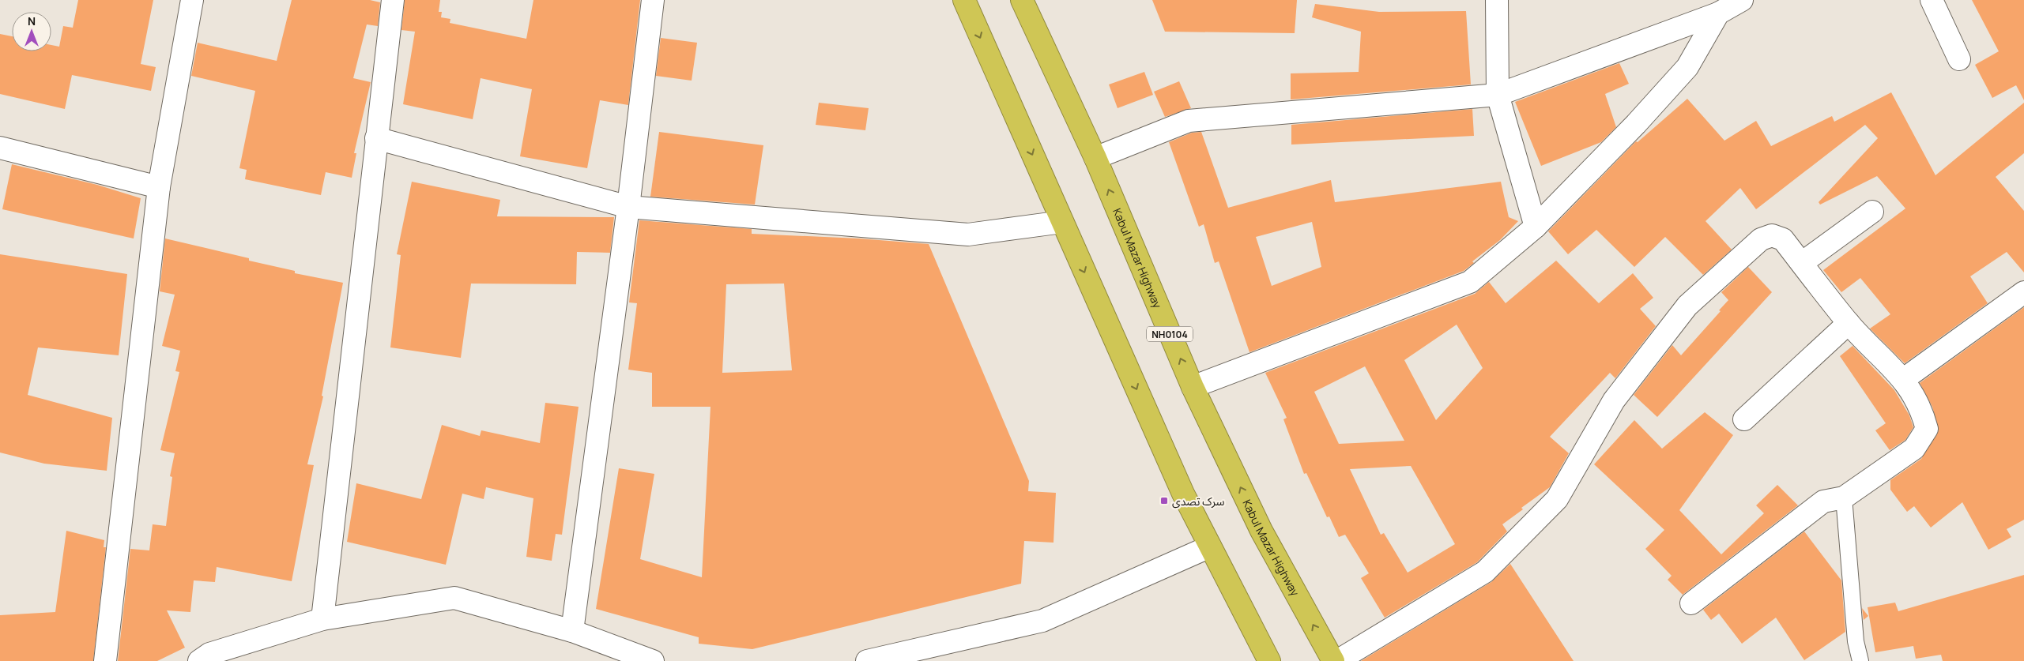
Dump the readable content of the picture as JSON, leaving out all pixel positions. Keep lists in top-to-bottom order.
{
  "streets": {
    "highway": ["Kabul Mazar Highway", "NH0104"]
  },
  "places": {
    "transit": ["سرک تصدی"]
  },
  "north": "top"
}
